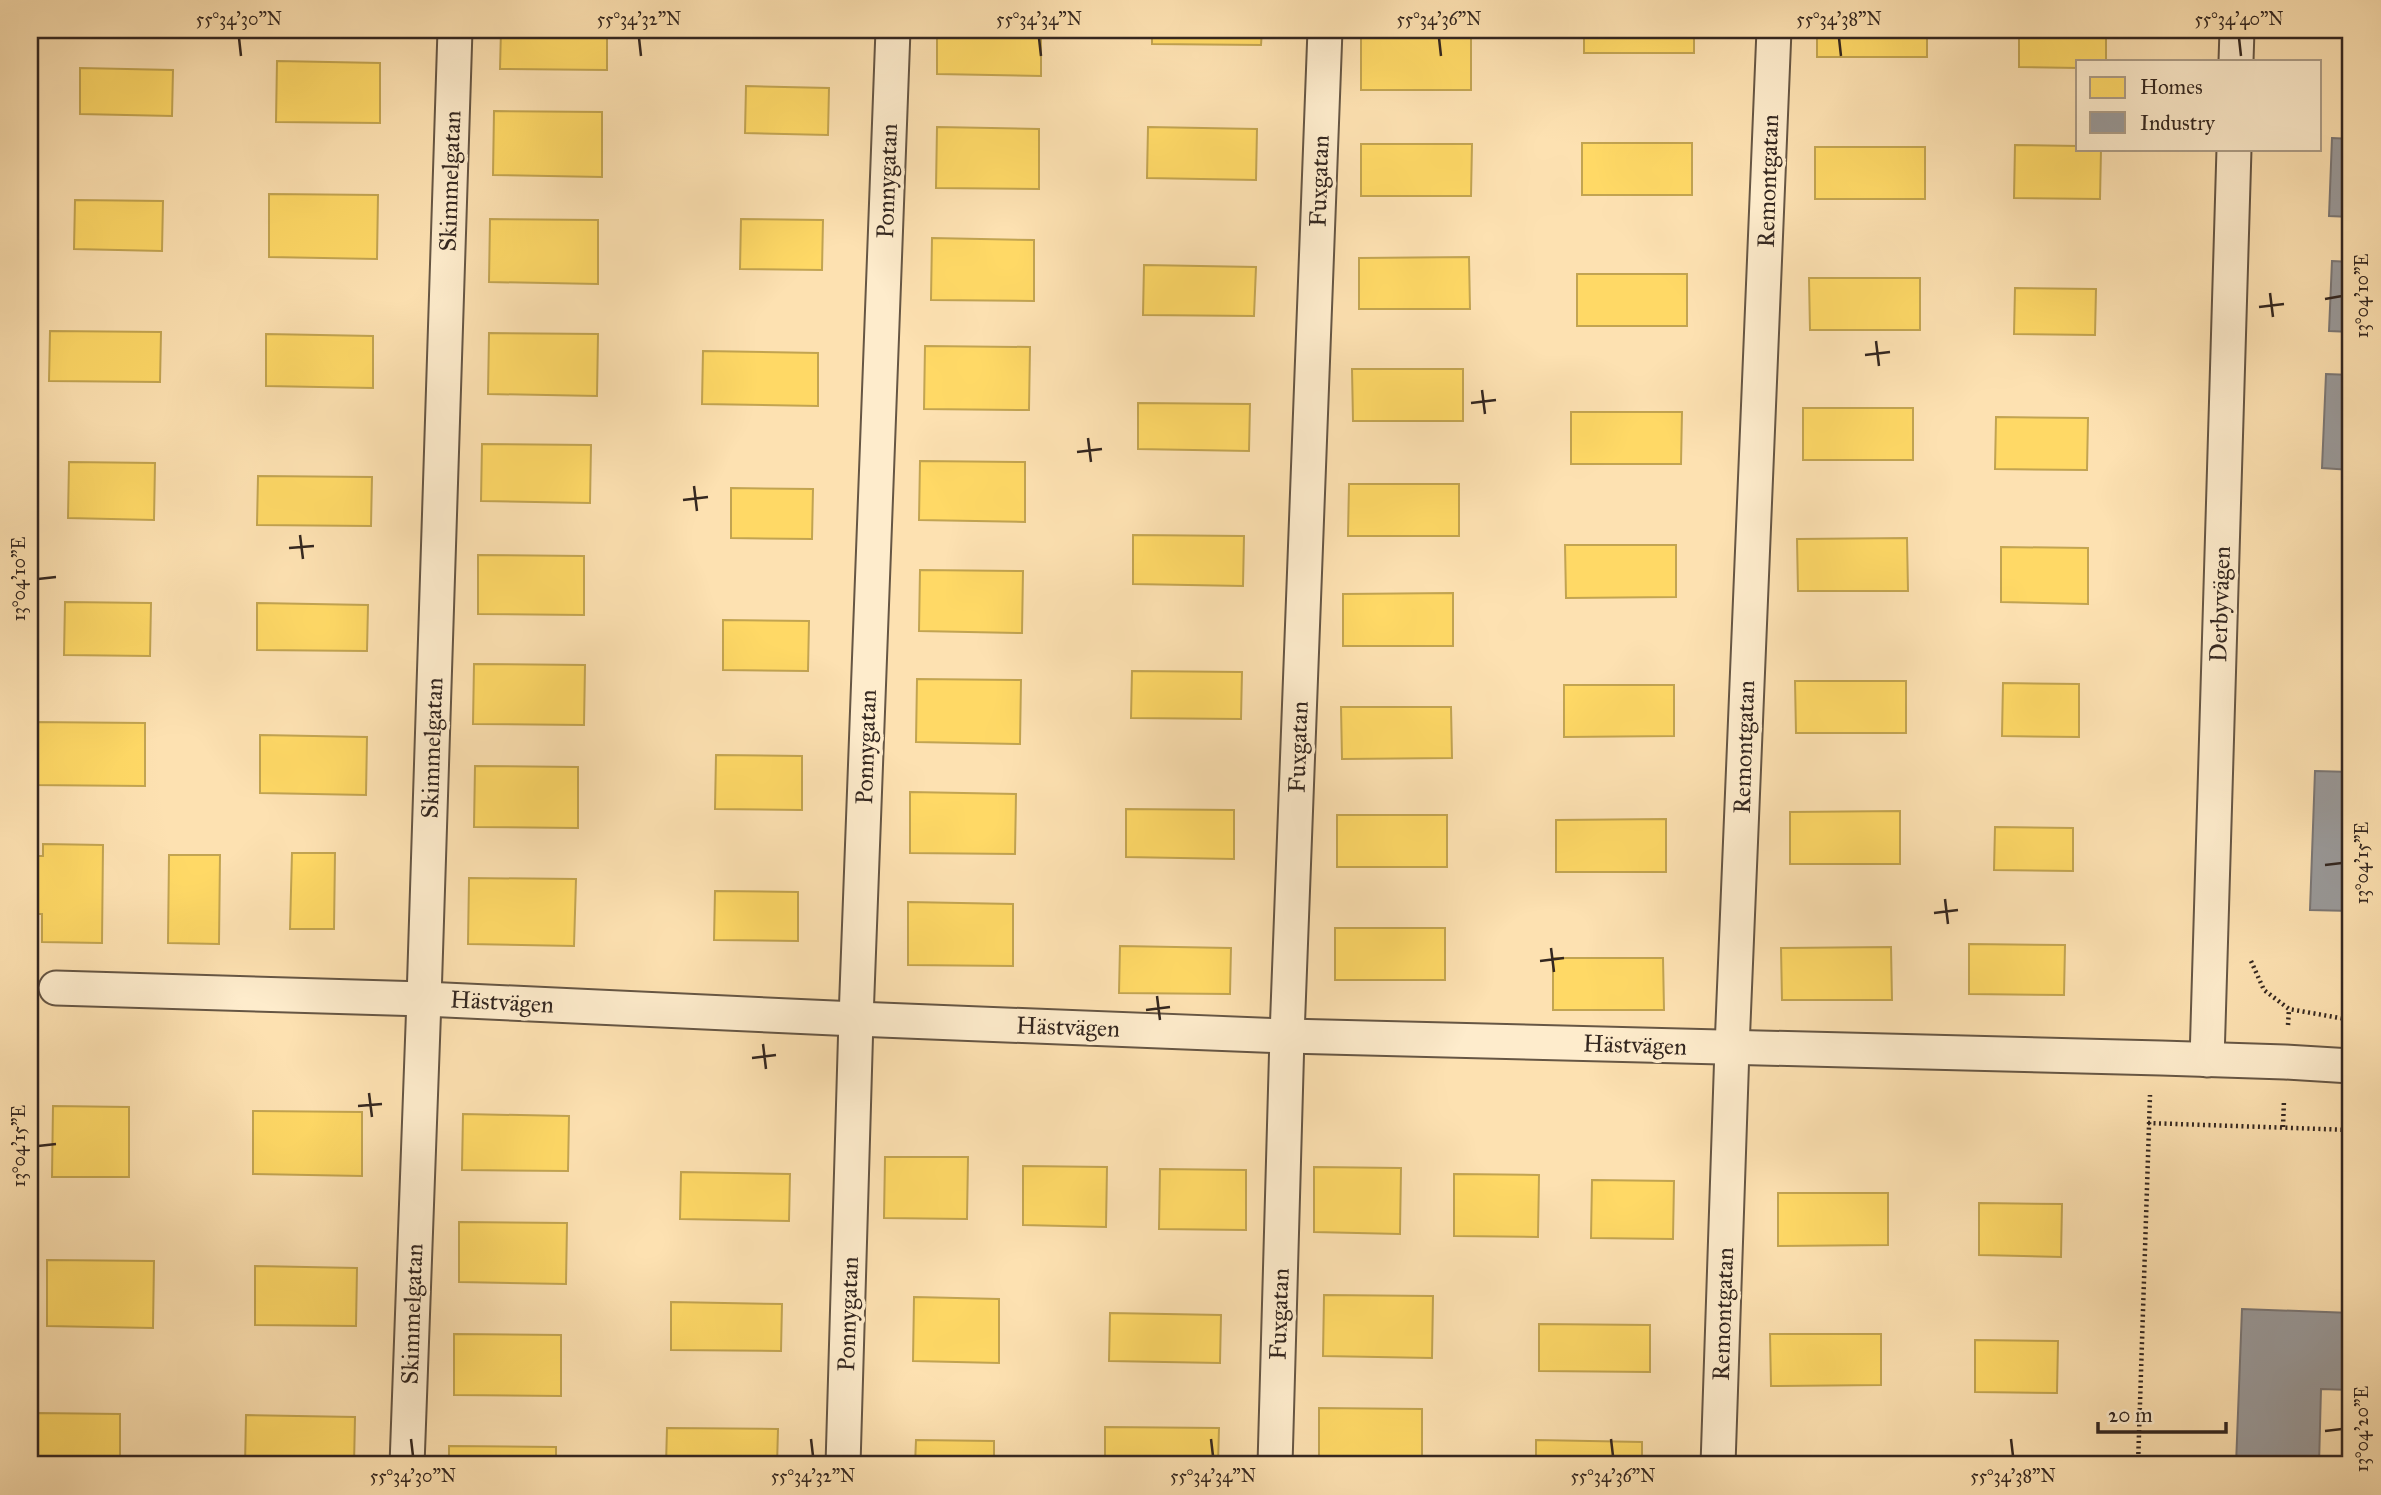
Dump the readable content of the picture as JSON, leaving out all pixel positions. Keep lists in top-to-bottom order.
{
  "streets": {
    "street": [
      "Skimmelgatan",
      "Ponnygatan",
      "Fuxgatan",
      "Remontgatan",
      "Derbyvägen",
      "Hästvägen"
    ]
  },
  "crossings": [
    ["Skimmelgatan", "Hästvägen"],
    ["Ponnygatan", "Hästvägen"],
    ["Fuxgatan", "Hästvägen"],
    ["Remontgatan", "Hästvägen"],
    ["Derbyvägen", "Hästvägen"]
  ],
  "legend": ["Homes", "Industry"],
  "scale_bar": "20 m",
  "coordinates": [
    "55°34'30\"N",
    "55°34'32\"N",
    "55°34'34\"N",
    "55°34'36\"N",
    "55°34'38\"N",
    "55°34'40\"N",
    "13°04'10\"E",
    "13°04'15\"E",
    "13°04'20\"E"
  ]
}
